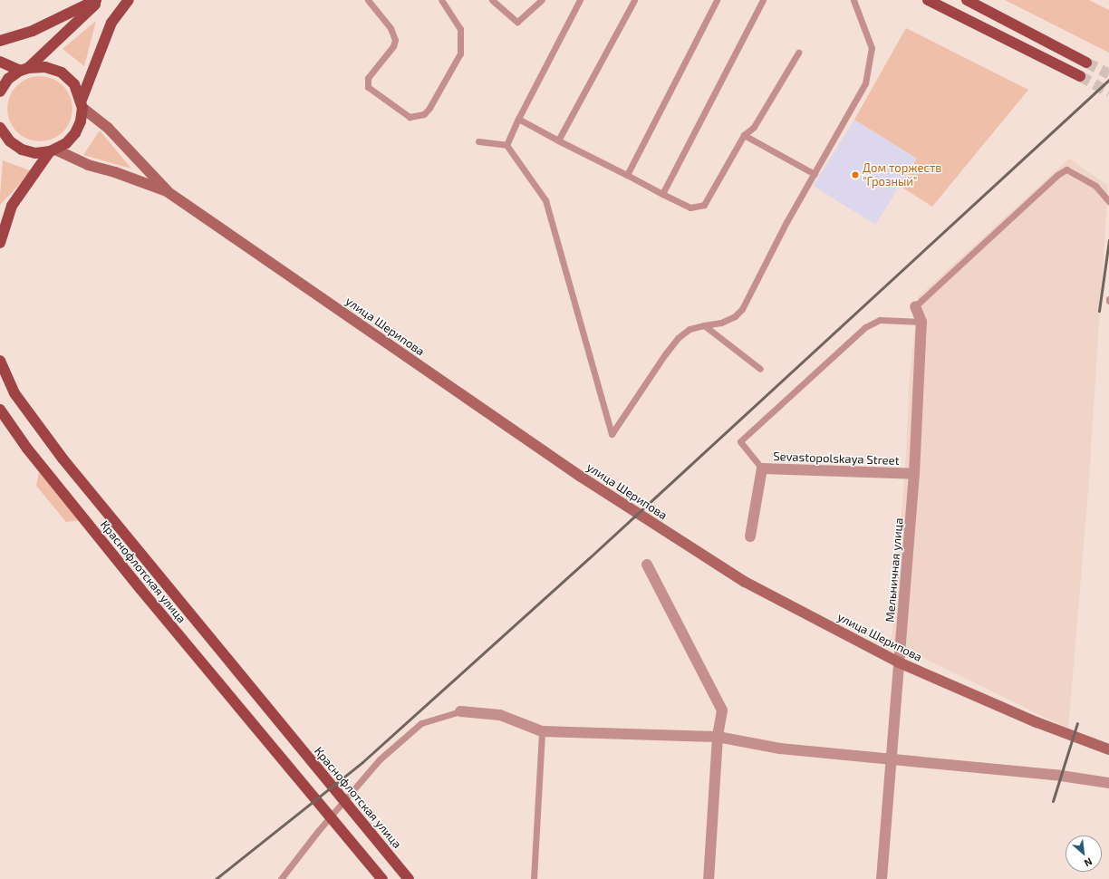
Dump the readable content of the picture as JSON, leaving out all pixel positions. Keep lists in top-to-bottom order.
{
  "streets": {
    "main road": ["улица Шерипова", "Краснофлотская улица"],
    "street": ["Sevastopolskaya Street", "Мельничная улица"]
  },
  "crossings": [
    ["улица Шерипова", "Мельничная улица"],
    ["Sevastopolskaya Street", "Мельничная улица"]
  ],
  "places": ["Дом торжеств \"Грозный\""],
  "north": "bottom right"
}
